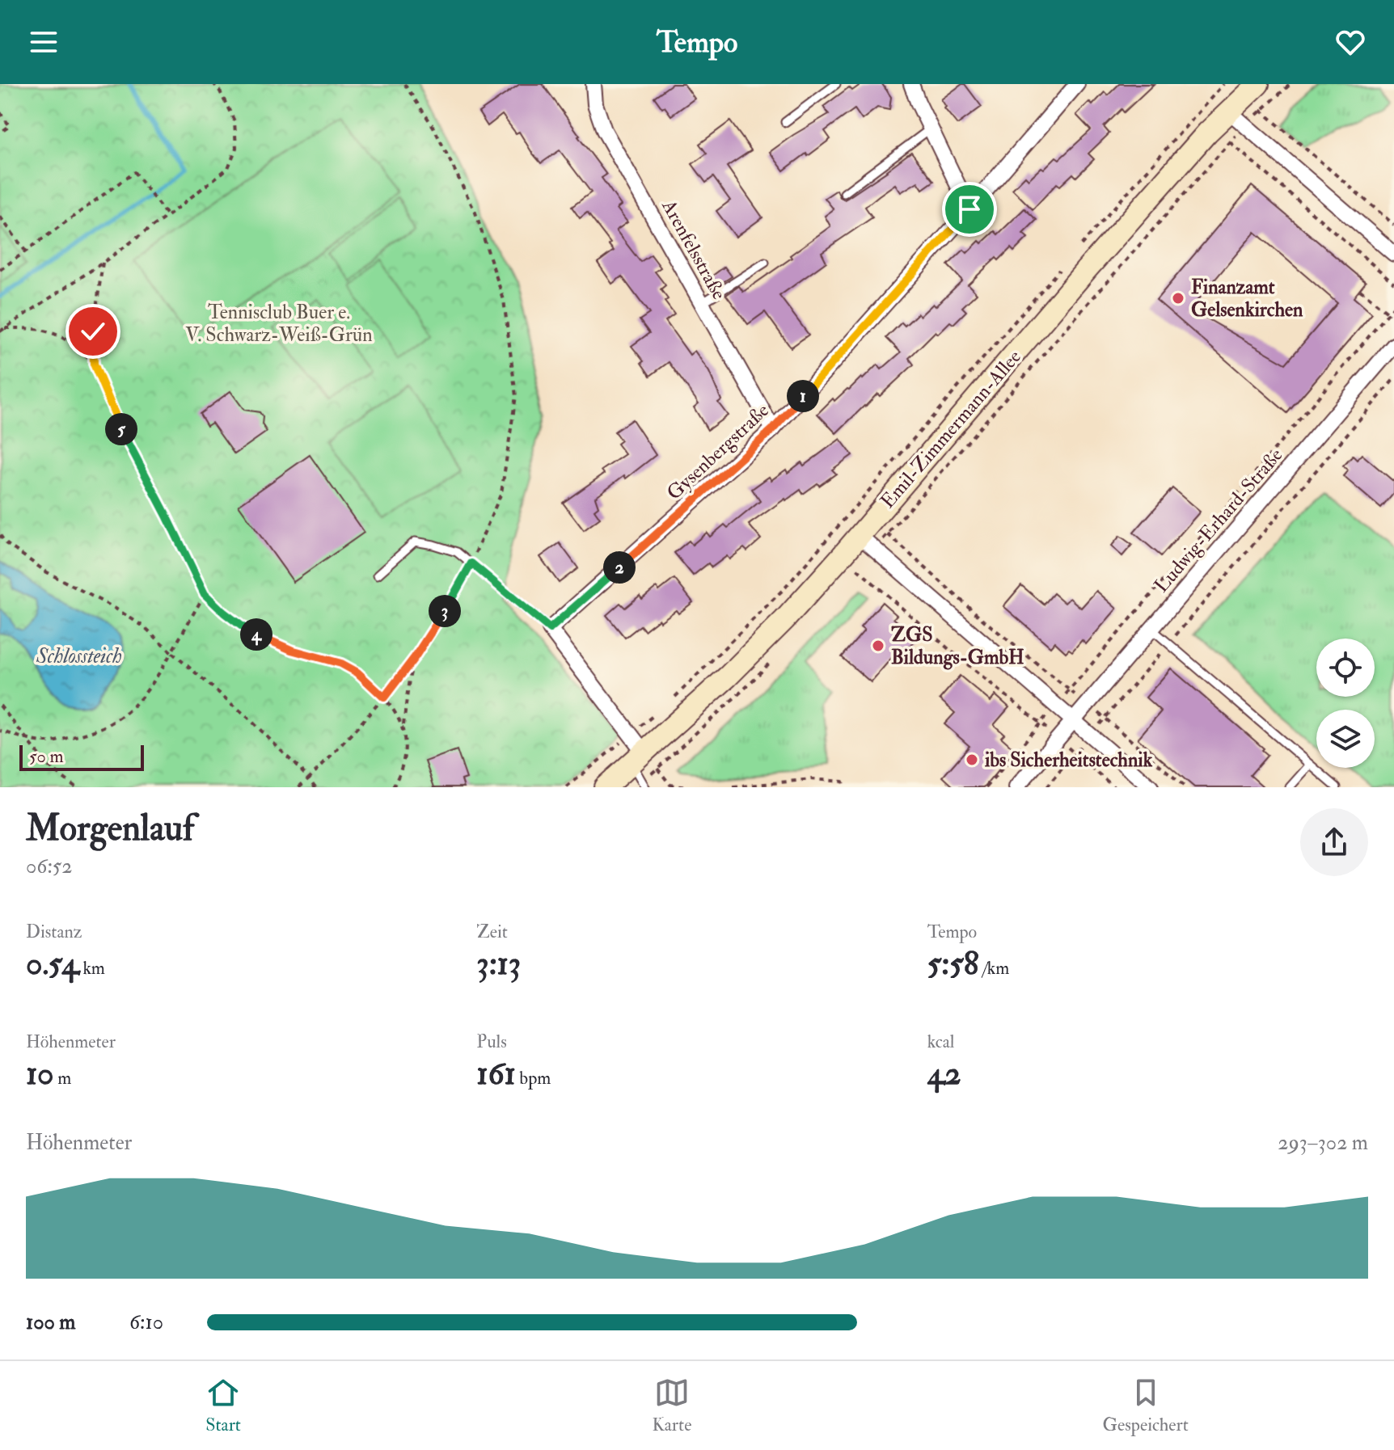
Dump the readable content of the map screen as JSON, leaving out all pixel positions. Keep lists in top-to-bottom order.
{
  "streets": {
    "main road": ["Emil-Zimmermann-Allee"],
    "street": ["Arenfelsstraße", "Gysenbergstraße", "Ludwig-Erhard-Straße"]
  },
  "crossings": [
    ["Arenfelsstraße", "Gysenbergstraße"]
  ],
  "water": ["Schlossteich"],
  "parks": ["Tennisclub Buer e. V. Schwarz-Weiß-Grün"],
  "places": ["Finanzamt Gelsenkirchen", "ZGS Bildungs-GmbH", "ibs Sicherheitstechnik"],
  "scale_bar": "50 m",
  "page": {
    "header": "Tempo",
    "pins": [
      "1",
      "5",
      "2",
      "3",
      "4"
    ],
    "scale": "50 m",
    "heading": ["Morgenlauf", "06:52"],
    "stats": [
      ["Distanz", "0.54 km"],
      ["Zeit", "3:13"],
      ["Tempo", "5:58 /km"],
      ["Höhenmeter", "10 m"],
      ["Puls", "161 bpm"],
      ["kcal", "42"]
    ],
    "chart": ["Höhenmeter", "293–302 m"],
    "list": [
      {
        "name": "100 m",
        "note": "6:10"
      }
    ],
    "tabs": ["Start", "Karte", "Gespeichert"]
  }
}
